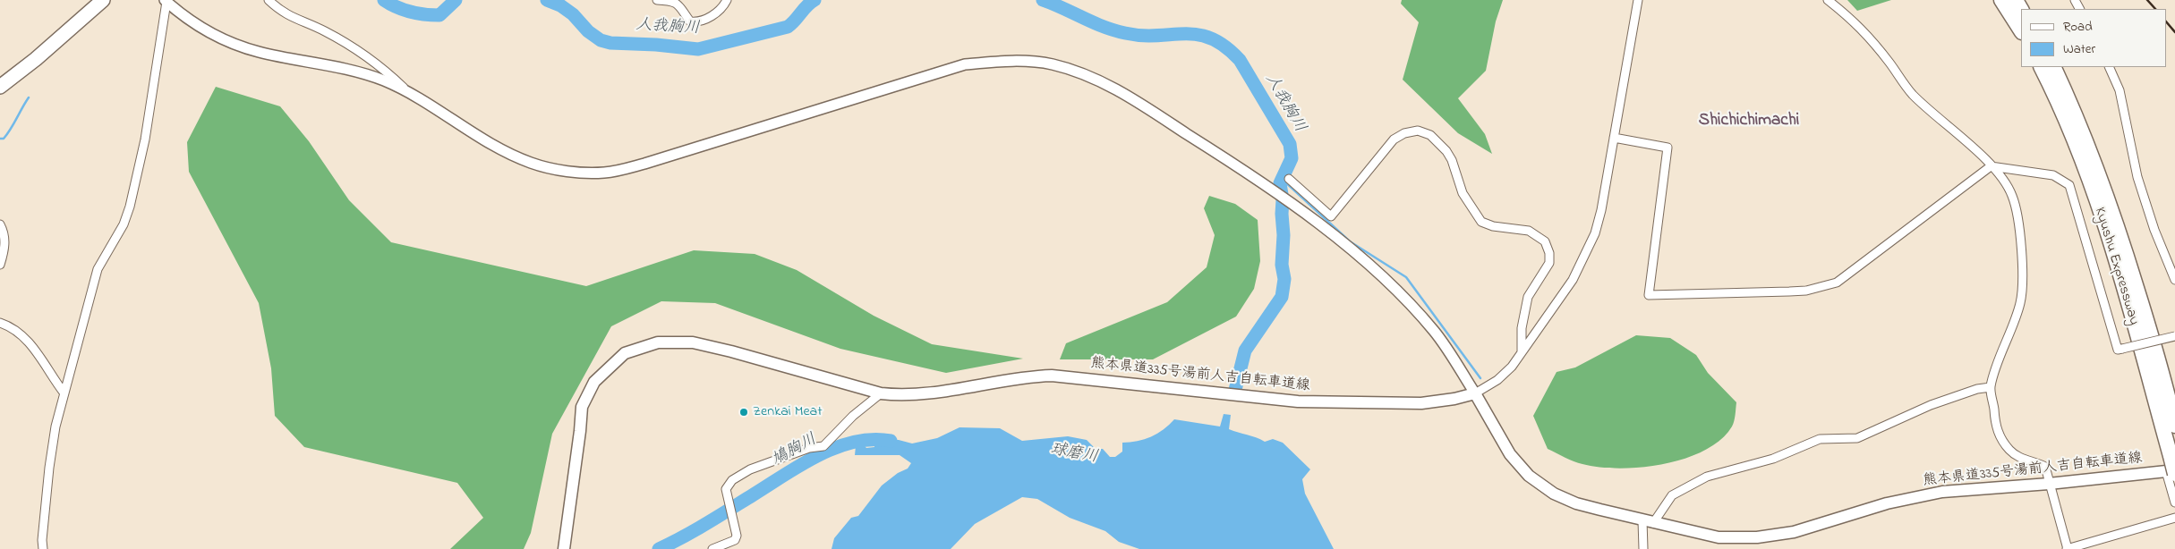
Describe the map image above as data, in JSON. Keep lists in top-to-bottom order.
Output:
{
  "streets": {
    "highway": ["Kyushu Expressway"],
    "main road": ["熊本県道335号湯前人吉自転車道線"]
  },
  "crossings": [
    ["Kyushu Expressway", "熊本県道335号湯前人吉自転車道線"]
  ],
  "districts": ["Shichichimachi"],
  "water": ["人我胸川", "鳩胸川", "球磨川"],
  "places": ["Zenkai Meat"],
  "legend": ["Road", "Water"]
}
